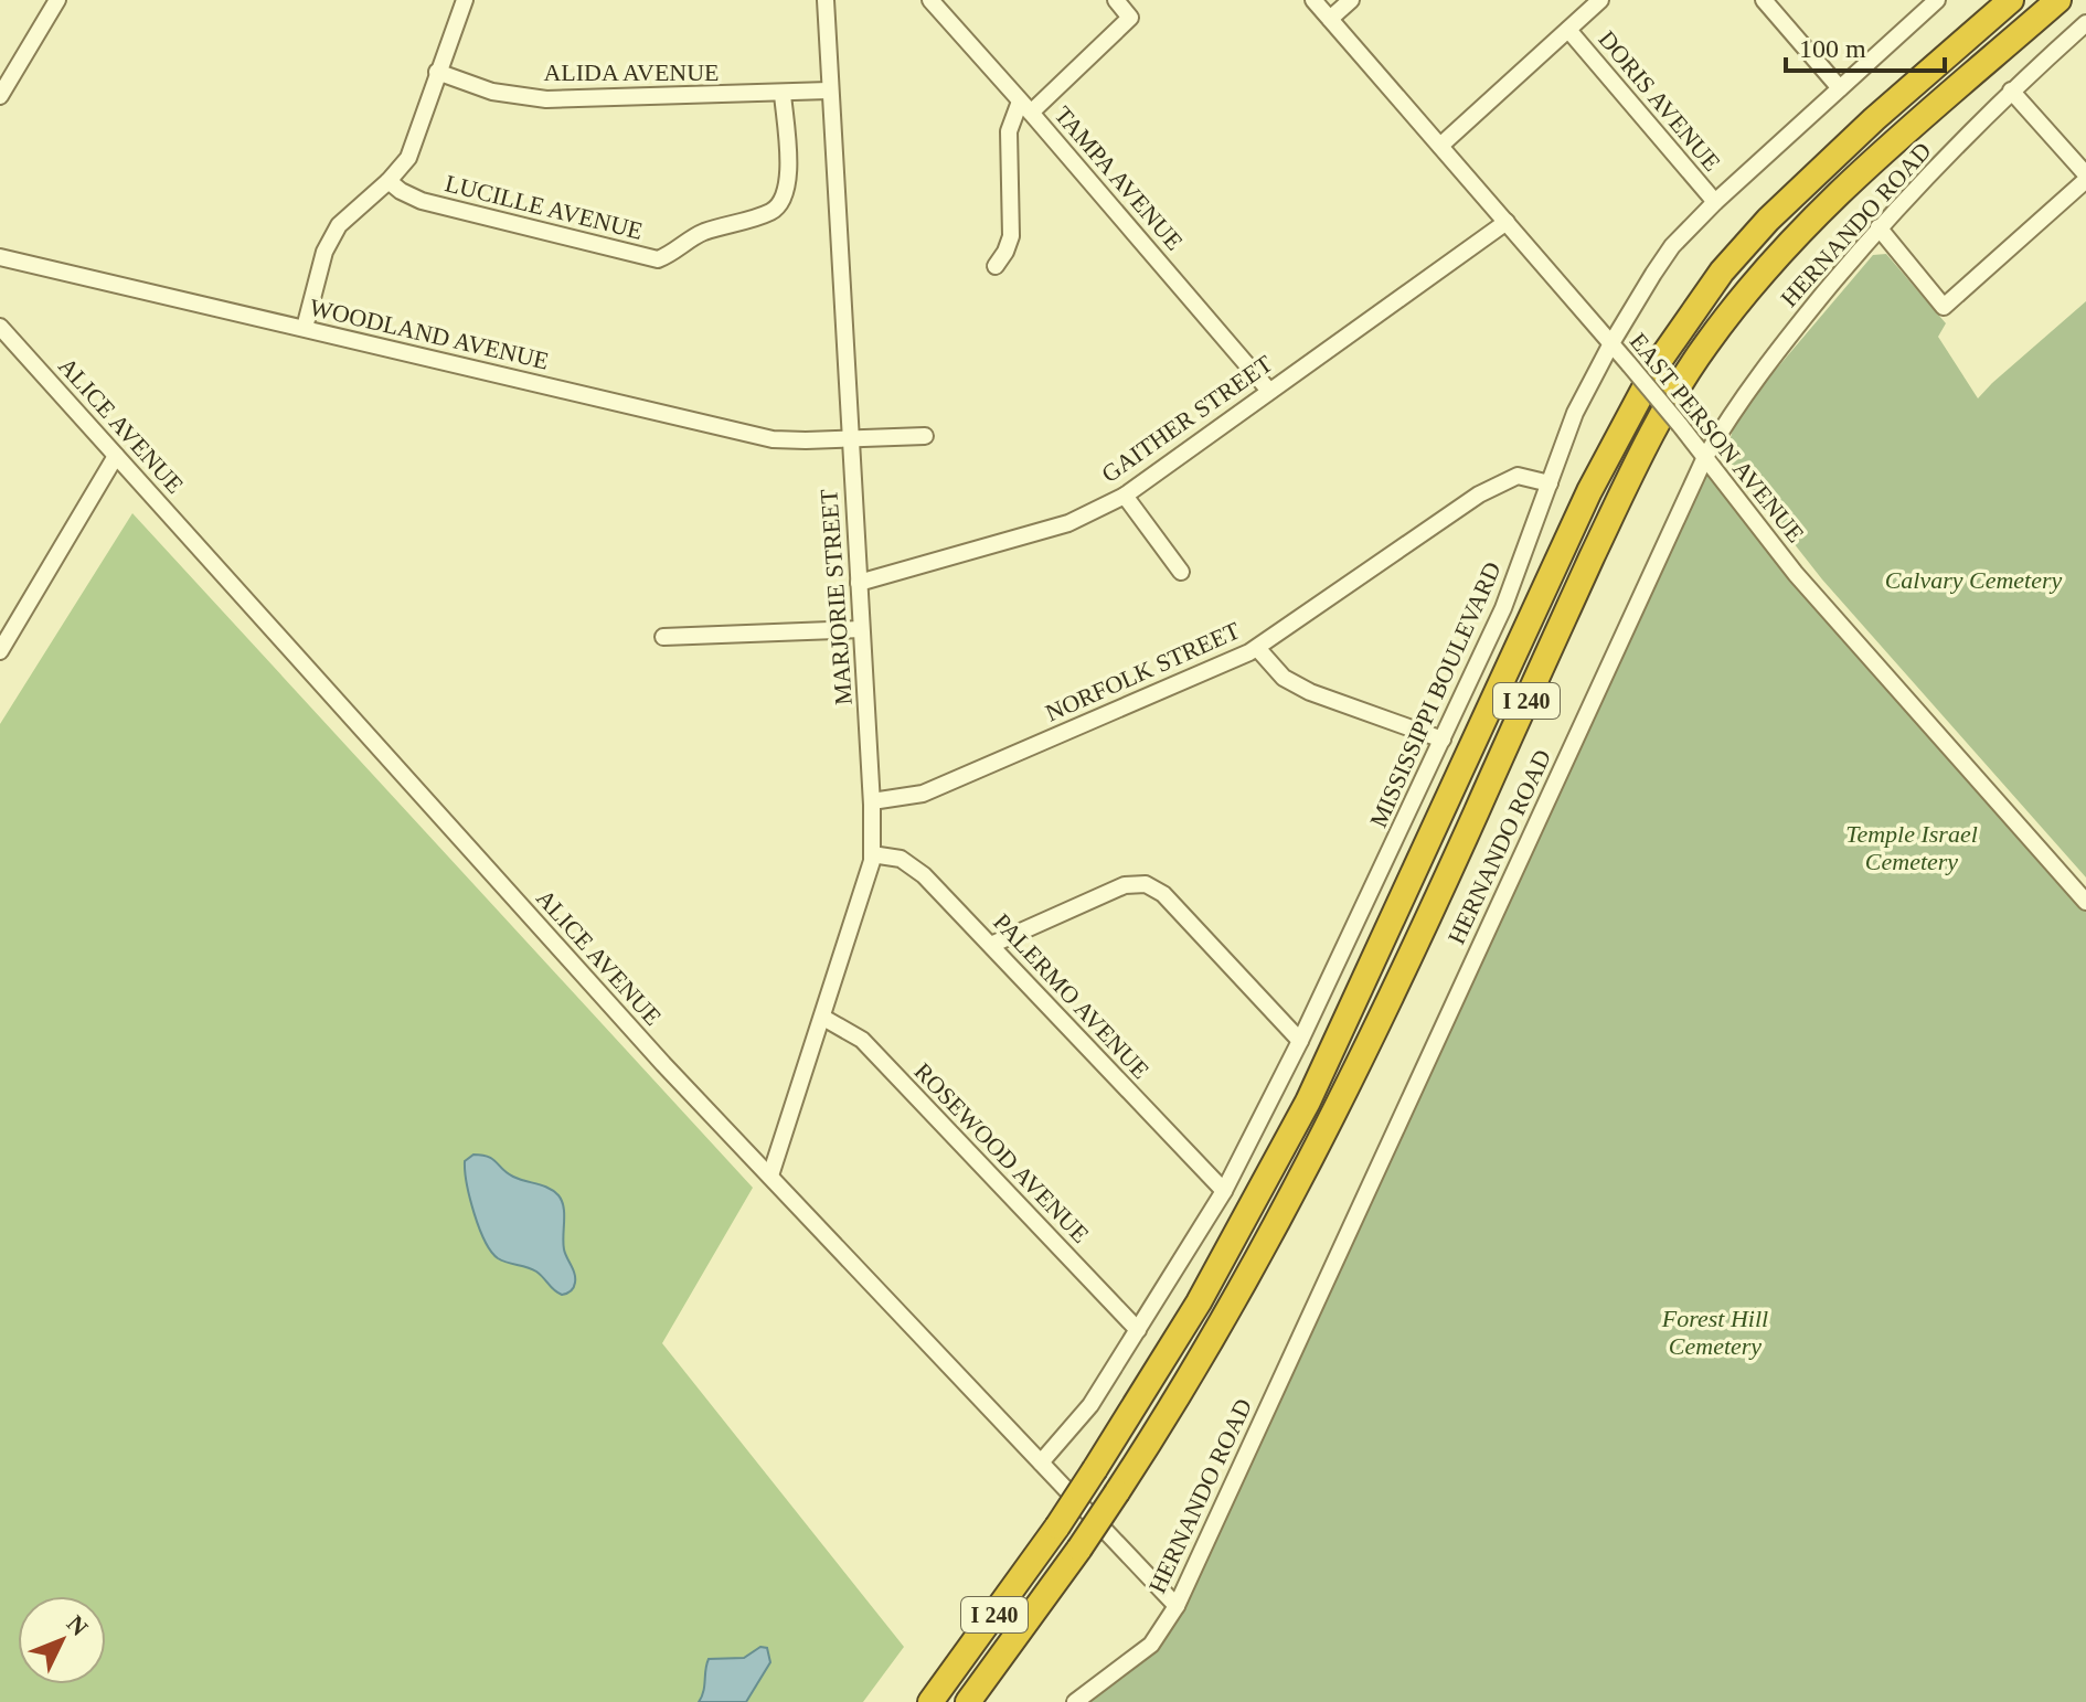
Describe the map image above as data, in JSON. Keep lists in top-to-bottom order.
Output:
{
  "streets": {
    "highway": ["I 240"],
    "street": [
      "ALIDA AVENUE",
      "DORIS AVENUE",
      "TAMPA AVENUE",
      "LUCILLE AVENUE",
      "HERNANDO ROAD",
      "WOODLAND AVENUE",
      "GAITHER STREET",
      "ALICE AVENUE",
      "EAST PERSON AVENUE",
      "MARJORIE STREET",
      "NORFOLK STREET",
      "MISSISSIPPI BOULEVARD",
      "PALERMO AVENUE",
      "ROSEWOOD AVENUE"
    ]
  },
  "crossings": [
    ["ALIDA AVENUE", "LUCILLE AVENUE"],
    ["ALIDA AVENUE", "MARJORIE STREET"],
    ["DORIS AVENUE", "MISSISSIPPI BOULEVARD"],
    ["TAMPA AVENUE", "GAITHER STREET"],
    ["HERNANDO ROAD", "ALICE AVENUE"],
    ["HERNANDO ROAD", "EAST PERSON AVENUE"],
    ["WOODLAND AVENUE", "MARJORIE STREET"],
    ["GAITHER STREET", "EAST PERSON AVENUE"],
    ["GAITHER STREET", "MARJORIE STREET"],
    ["ALICE AVENUE", "MARJORIE STREET"],
    ["ALICE AVENUE", "MISSISSIPPI BOULEVARD"],
    ["EAST PERSON AVENUE", "MISSISSIPPI BOULEVARD"],
    ["MARJORIE STREET", "NORFOLK STREET"],
    ["MARJORIE STREET", "PALERMO AVENUE"],
    ["MARJORIE STREET", "ROSEWOOD AVENUE"],
    ["NORFOLK STREET", "MISSISSIPPI BOULEVARD"],
    ["MISSISSIPPI BOULEVARD", "PALERMO AVENUE"],
    ["MISSISSIPPI BOULEVARD", "ROSEWOOD AVENUE"]
  ],
  "parks": ["Calvary Cemetery", "Temple Israel Cemetery", "Forest Hill Cemetery"],
  "scale_bar": "100 m",
  "north": "top right"
}
